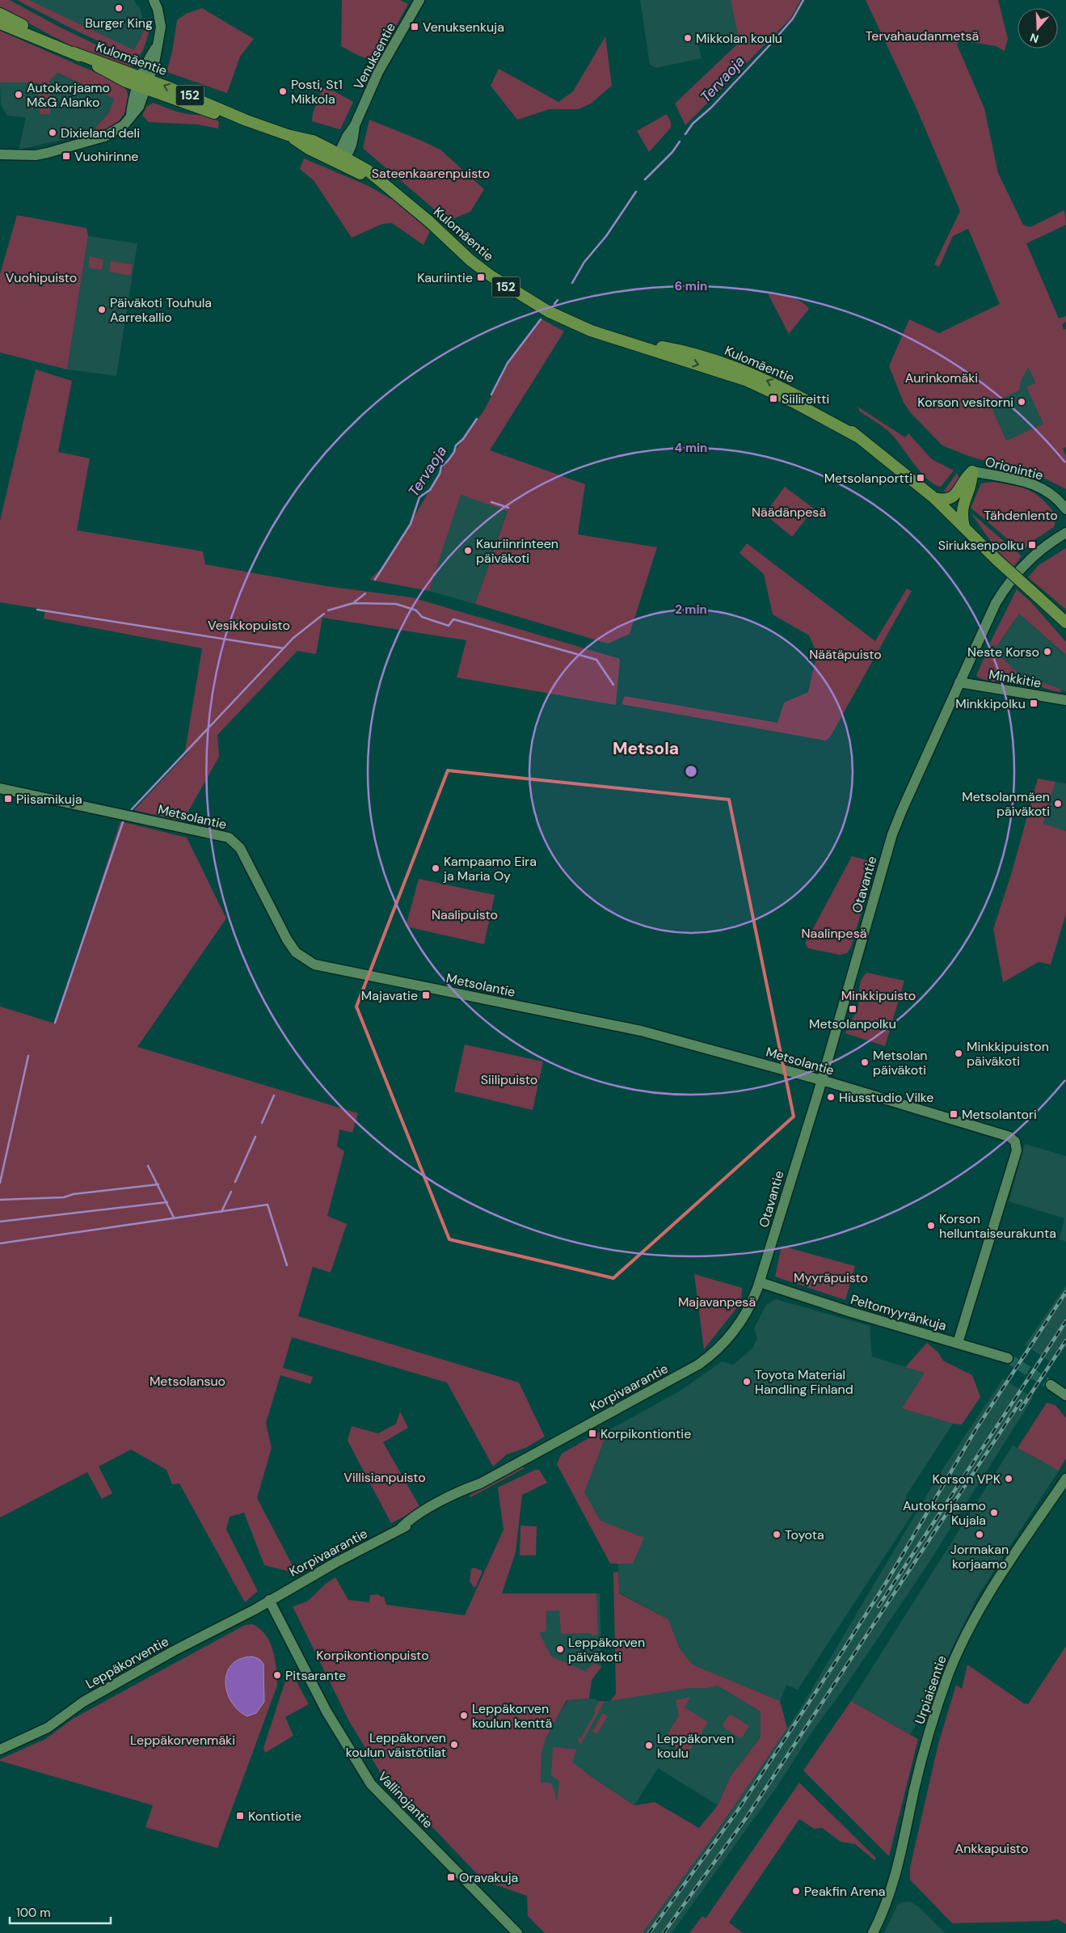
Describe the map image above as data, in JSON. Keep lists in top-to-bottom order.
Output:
{
  "streets": {
    "main road": ["Kulomäentie", "152"],
    "street": [
      "Venuksentie",
      "Orionintie",
      "Minkkitie",
      "Metsolantie",
      "Otavantie",
      "Peltomyyränkuja",
      "Korpivaarantie",
      "Leppäkorventie",
      "Urpiaisentie",
      "Vallinojantie"
    ]
  },
  "crossings": [
    ["Venuksentie", "Kulomäentie"],
    ["Minkkitie", "Otavantie"],
    ["Metsolantie", "Otavantie"],
    ["Metsolantie", "Peltomyyränkuja"],
    ["Otavantie", "Peltomyyränkuja"],
    ["Otavantie", "Korpivaarantie"],
    ["Peltomyyränkuja", "Korpivaarantie"],
    ["Korpivaarantie", "Leppäkorventie"],
    ["Korpivaarantie", "Vallinojantie"],
    ["Leppäkorventie", "Vallinojantie"]
  ],
  "districts": ["Metsola"],
  "water": ["Tervaoja"],
  "parks": [
    "Tervahaudanmetsä",
    "Sateenkaarenpuisto",
    "Vuohipuisto",
    "Aurinkomäki",
    "Näädänpesä",
    "Tähdenlento",
    "Vesikkopuisto",
    "Näätäpuisto",
    "Naalipuisto",
    "Naalinpesä",
    "Minkkipuisto",
    "Siilipuisto",
    "Myyräpuisto",
    "Majavanpesä",
    "Metsolansuo",
    "Villisianpuisto",
    "Korpikontionpuisto",
    "Leppäkorvenmäki",
    "Ankkapuisto"
  ],
  "places": {
    "other": [
      "Burger King",
      "Mikkolan koulu",
      "Posti, St1 Mikkola",
      "Autokorjaamo M&G Alanko",
      "Dixieland deli",
      "Päiväkoti Touhula Aarrekallio",
      "Korson vesitorni",
      "Kauriinrinteen päiväkoti",
      "Neste Korso",
      "Metsolanmäen päiväkoti",
      "Kampaamo Eira ja Maria Oy",
      "Minkkipuiston päiväkoti",
      "Metsolan päiväkoti",
      "Hiusstudio Vilke",
      "Korson helluntaiseurakunta",
      "Toyota Material Handling Finland",
      "Korson VPK",
      "Autokorjaamo Kujala",
      "Toyota",
      "Jormakan korjaamo",
      "Leppäkorven päiväkoti",
      "Pitsarante",
      "Leppäkorven koulun kenttä",
      "Leppäkorven koulun väistötilat",
      "Leppäkorven koulu",
      "Peakfin Arena"
    ],
    "transit": [
      "Venuksenkuja",
      "Vuohirinne",
      "Kauriintie",
      "Siilireitti",
      "Metsolanportti",
      "Siriuksenpolku",
      "Minkkipolku",
      "Piisamikuja",
      "Majavatie",
      "Metsolanpolku",
      "Metsolantori",
      "Korpikontiontie",
      "Kontiotie",
      "Oravakuja"
    ]
  },
  "scale_bar": "100 m",
  "north": "bottom",
  "rings": ["6 min", "4 min", "2 min"]
}
